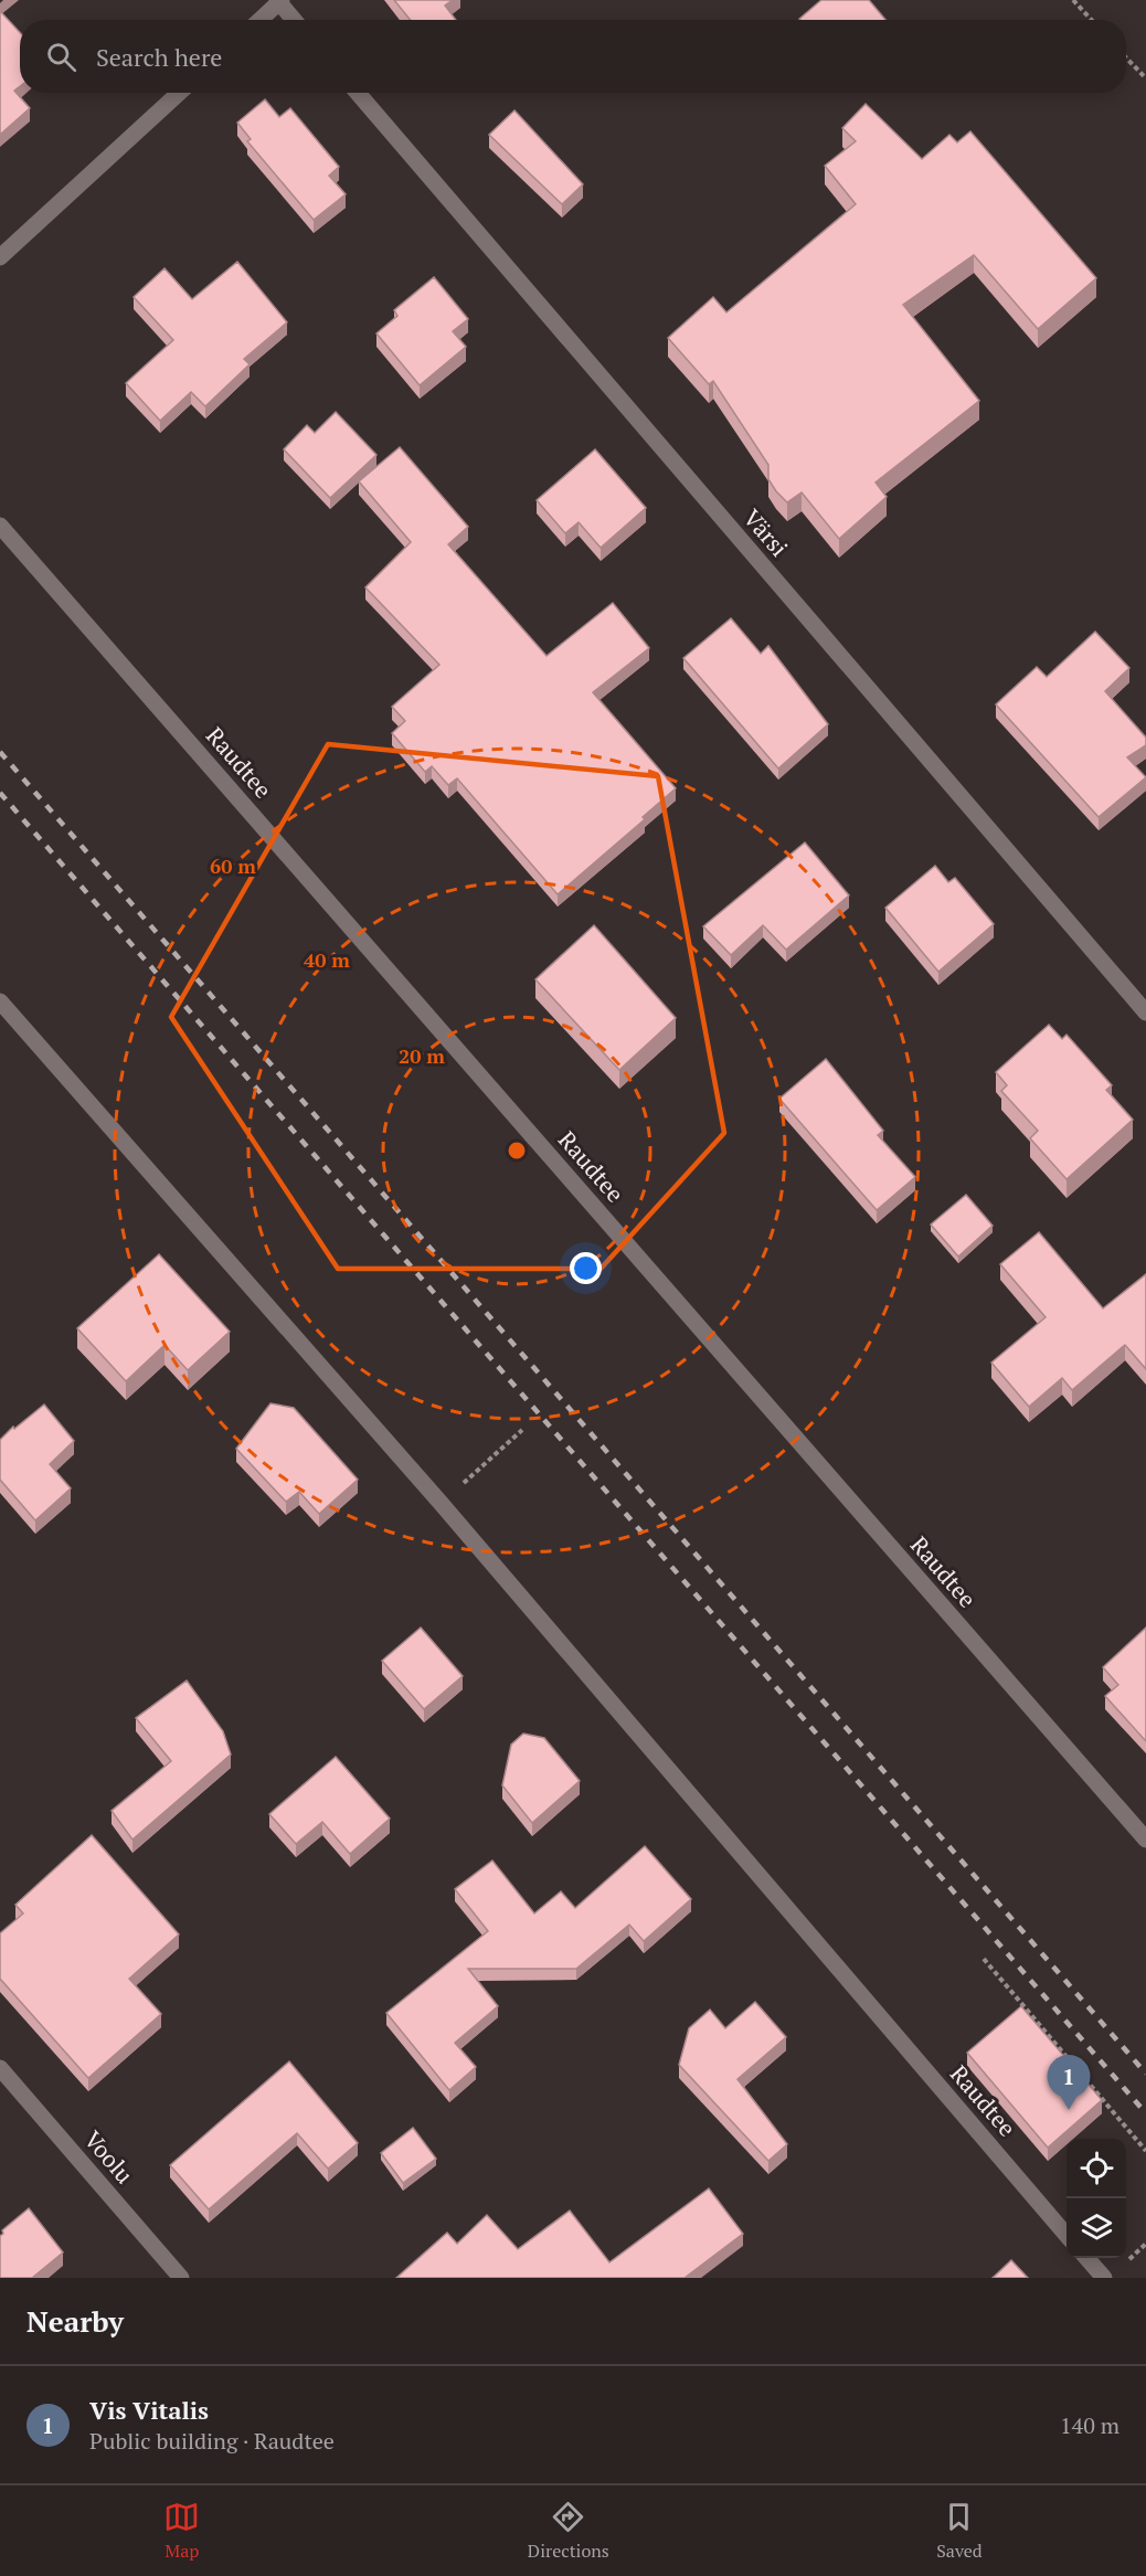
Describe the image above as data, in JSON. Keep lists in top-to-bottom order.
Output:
{
  "streets": {
    "street": ["Värsi", "Raudtee", "Voolu"]
  },
  "page": {
    "search": "Search here",
    "pins": "1",
    "heading": "Nearby",
    "list": [
      {
        "mark": "1",
        "name": "Vis Vitalis",
        "note": "Public building · Raudtee",
        "value": "140 m"
      }
    ],
    "nav": ["Map", "Directions", "Saved"]
  },
  "rings": ["60 m", "40 m", "20 m"]
}
